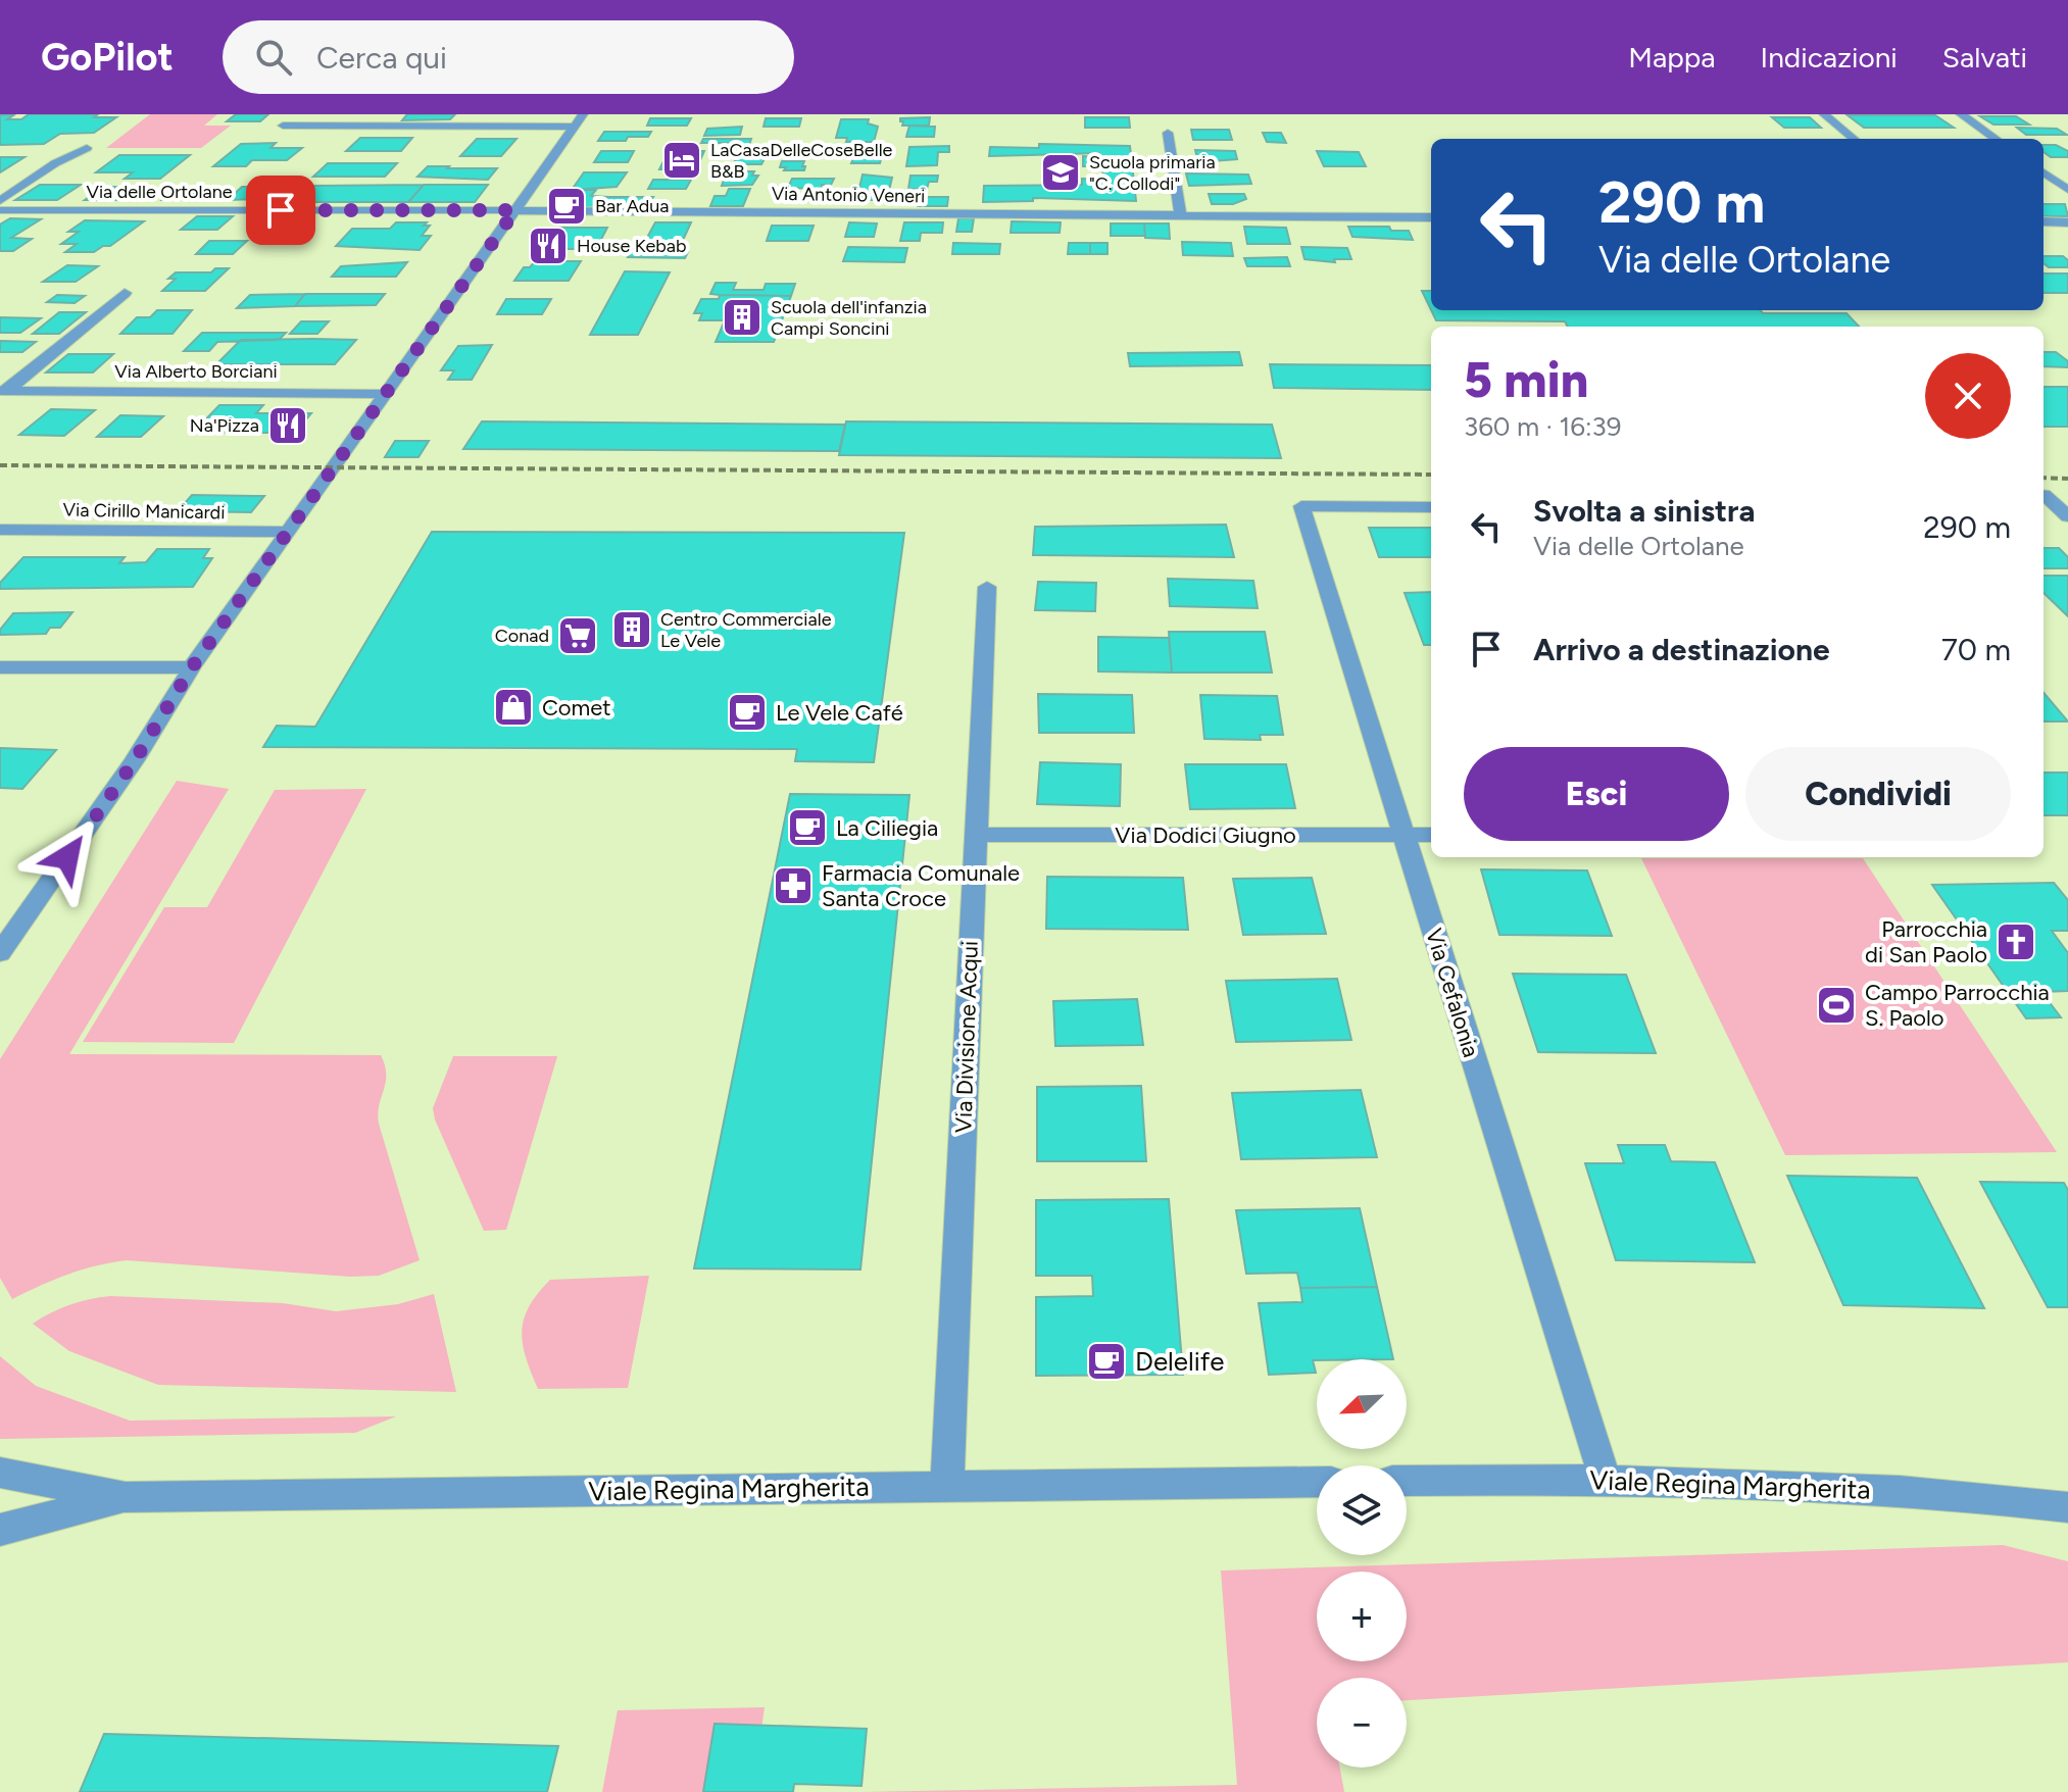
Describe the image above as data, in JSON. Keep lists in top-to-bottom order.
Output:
{
  "streets": {
    "street": [
      "Via delle Ortolane",
      "Via Antonio Veneri",
      "Via Alberto Borciani",
      "Via Cirillo Manicardi",
      "Via Dodici Giugno",
      "Via Cefalonia",
      "Via Divisione Acqui",
      "Viale Regina Margherita"
    ]
  },
  "crossings": [
    ["Via delle Ortolane", "Via Antonio Veneri"],
    ["Via Dodici Giugno", "Via Cefalonia"],
    ["Via Dodici Giugno", "Via Divisione Acqui"],
    ["Via Cefalonia", "Viale Regina Margherita"],
    ["Via Divisione Acqui", "Viale Regina Margherita"]
  ],
  "places": {
    "hotel": ["LaCasaDelleCoseBelle B&B"],
    "school or university": ["Scuola primaria \"C. Collodi\""],
    "cafe": [
      "Bar Adua",
      "Le Vele Café",
      "La Ciliegia",
      "Delelife"
    ],
    "restaurant": ["House Kebab", "Na'Pizza"],
    "building": ["Scuola dell'infanzia Campi Soncini", "Centro Commerciale Le Vele"],
    "supermarket": ["Conad"],
    "shop": ["Comet"],
    "pharmacy": ["Farmacia Comunale Santa Croce"],
    "church": ["Parrocchia di San Paolo"],
    "sports": ["Campo Parrocchia S. Paolo"]
  },
  "north": "bottom left",
  "page": {
    "header": "GoPilot",
    "search": "Cerca qui",
    "nav": ["Mappa", "Indicazioni", "Salvati"],
    "turn": ["290 m", "Via delle Ortolane"],
    "heading": ["5 min", "360 m · 16:39"],
    "list": [
      {
        "name": "Svolta a sinistra",
        "note": "Via delle Ortolane",
        "value": "290 m"
      },
      {
        "name": "Arrivo a destinazione",
        "value": "70 m"
      }
    ],
    "buttons": ["Esci", "Condividi"],
    "map_buttons": ["+", "−"]
  }
}
